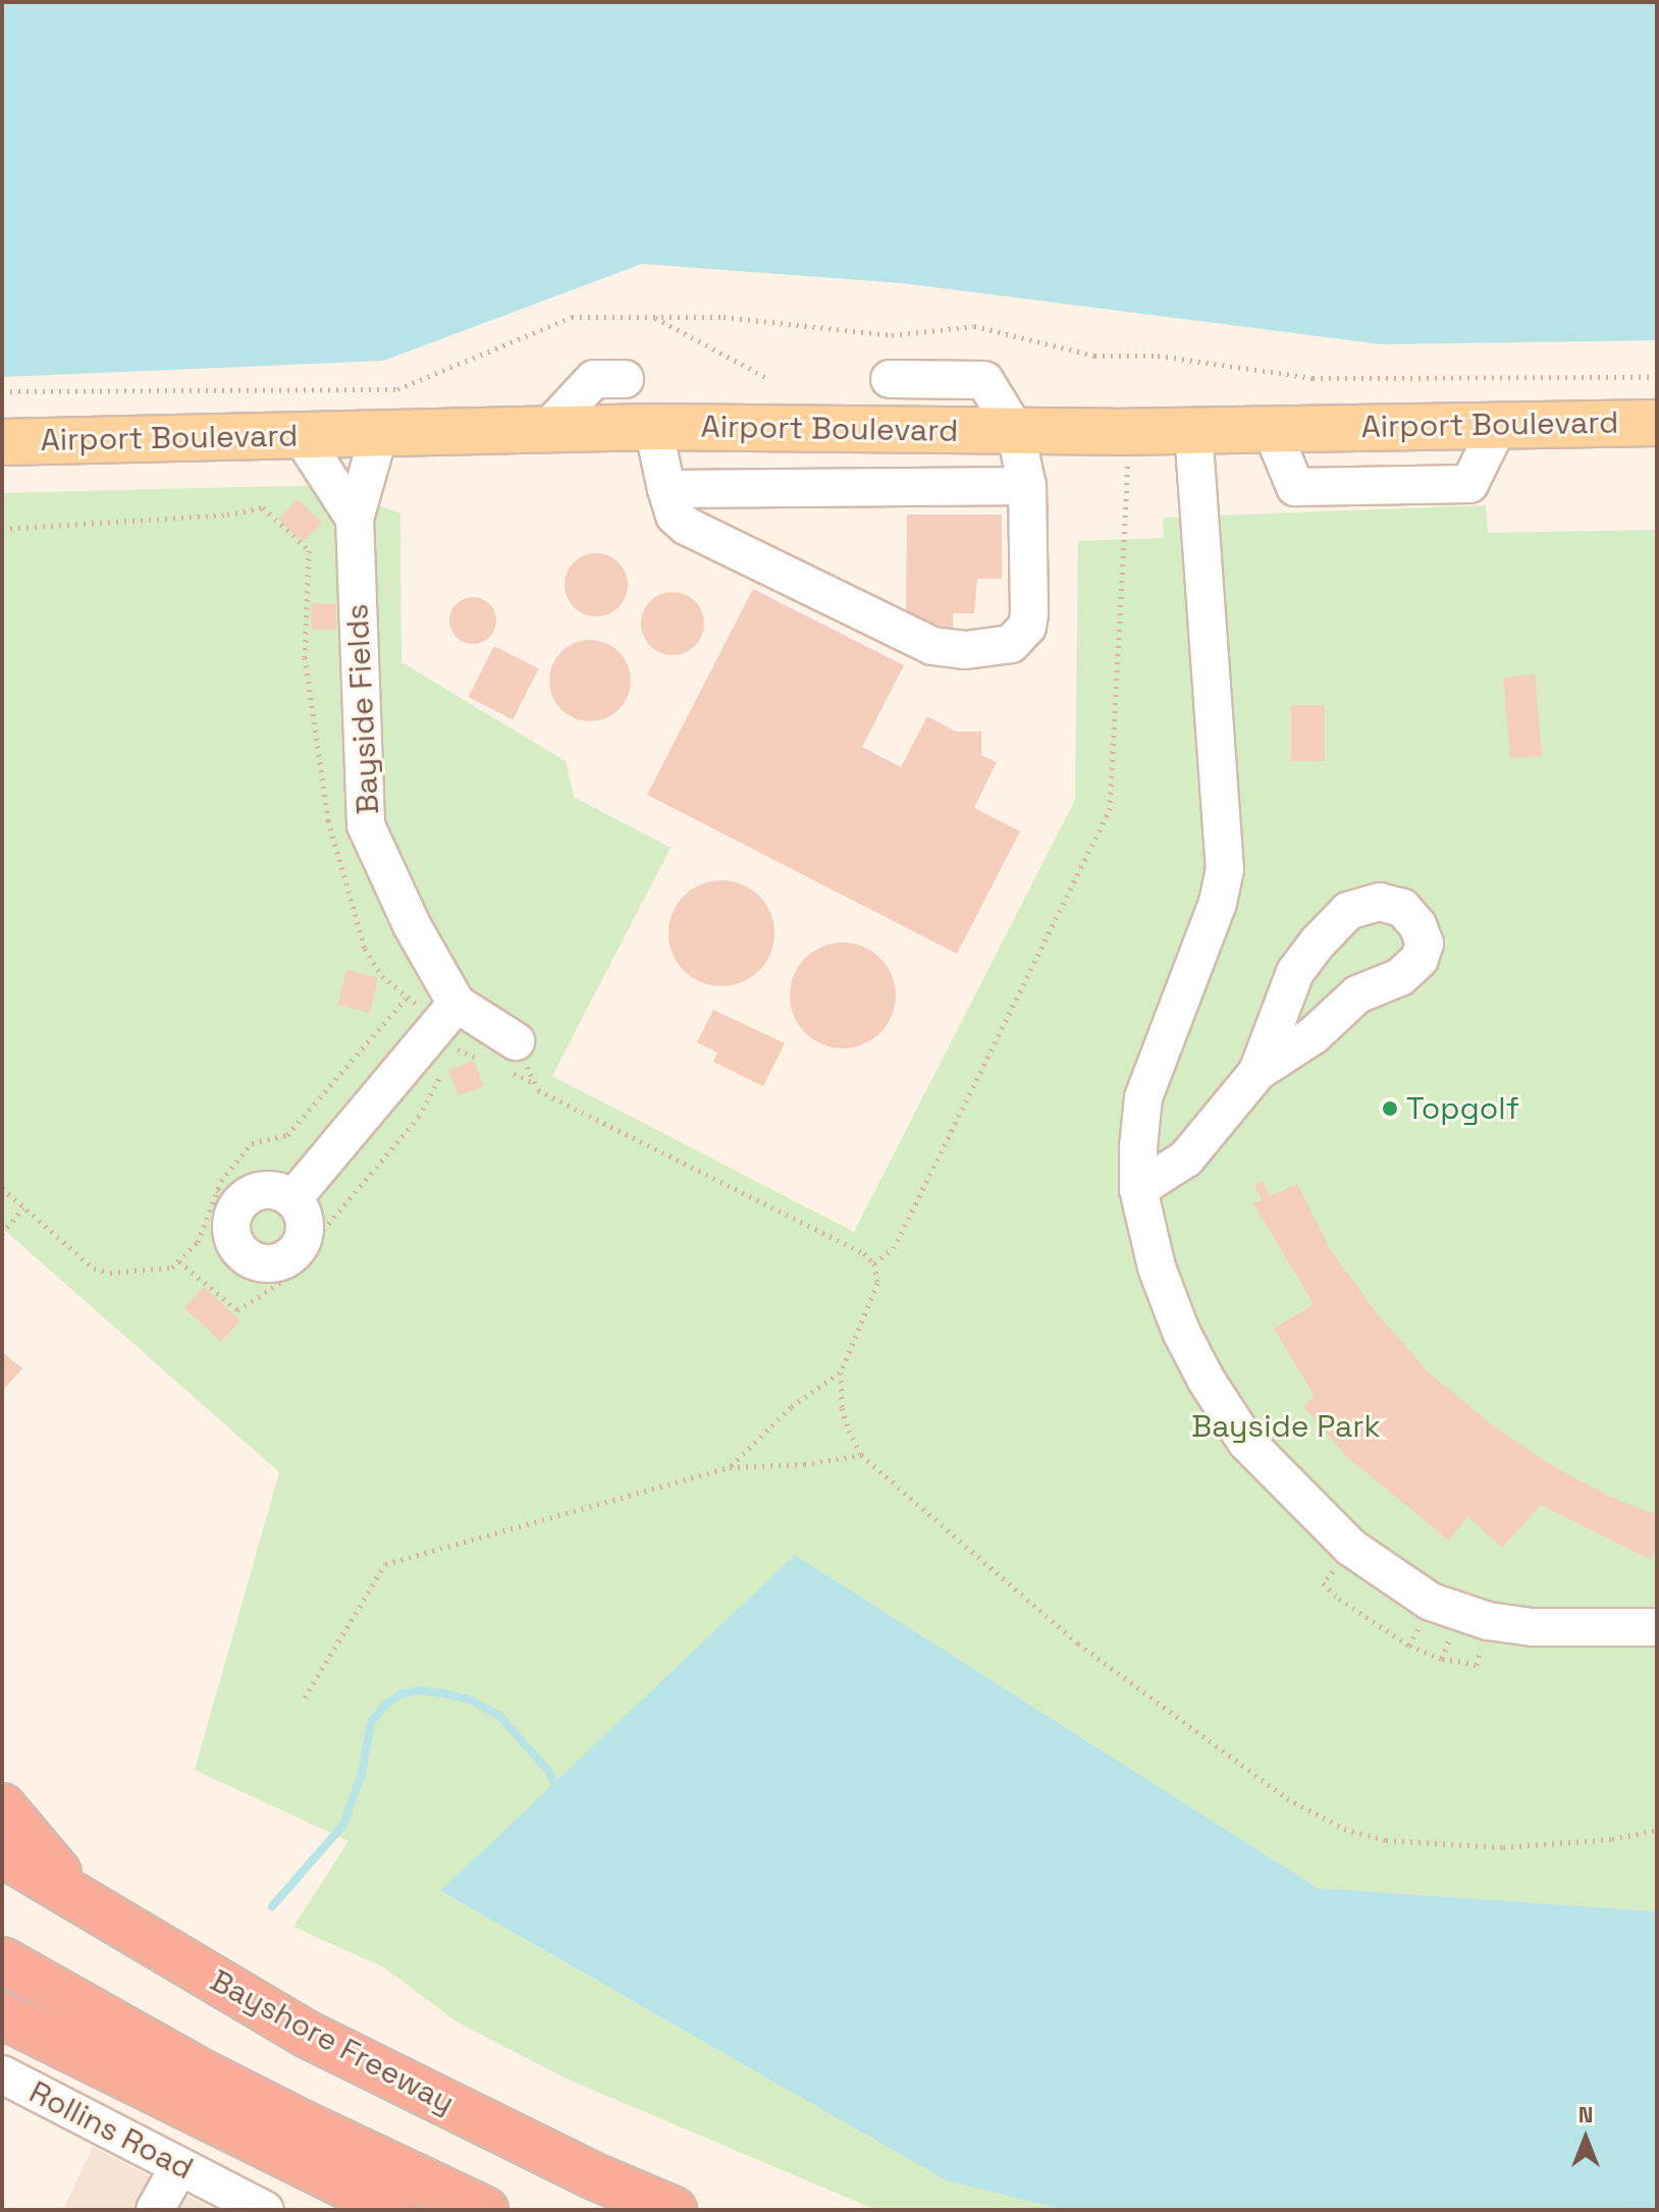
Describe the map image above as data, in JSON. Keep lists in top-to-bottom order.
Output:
{
  "streets": {
    "highway": ["Bayshore Freeway"],
    "main road": ["Airport Boulevard"],
    "street": ["Bayside Fields", "Rollins Road"]
  },
  "crossings": [
    ["Airport Boulevard", "Bayside Fields"]
  ],
  "parks": ["Bayside Park"],
  "places": ["Topgolf"],
  "north": "top"
}
